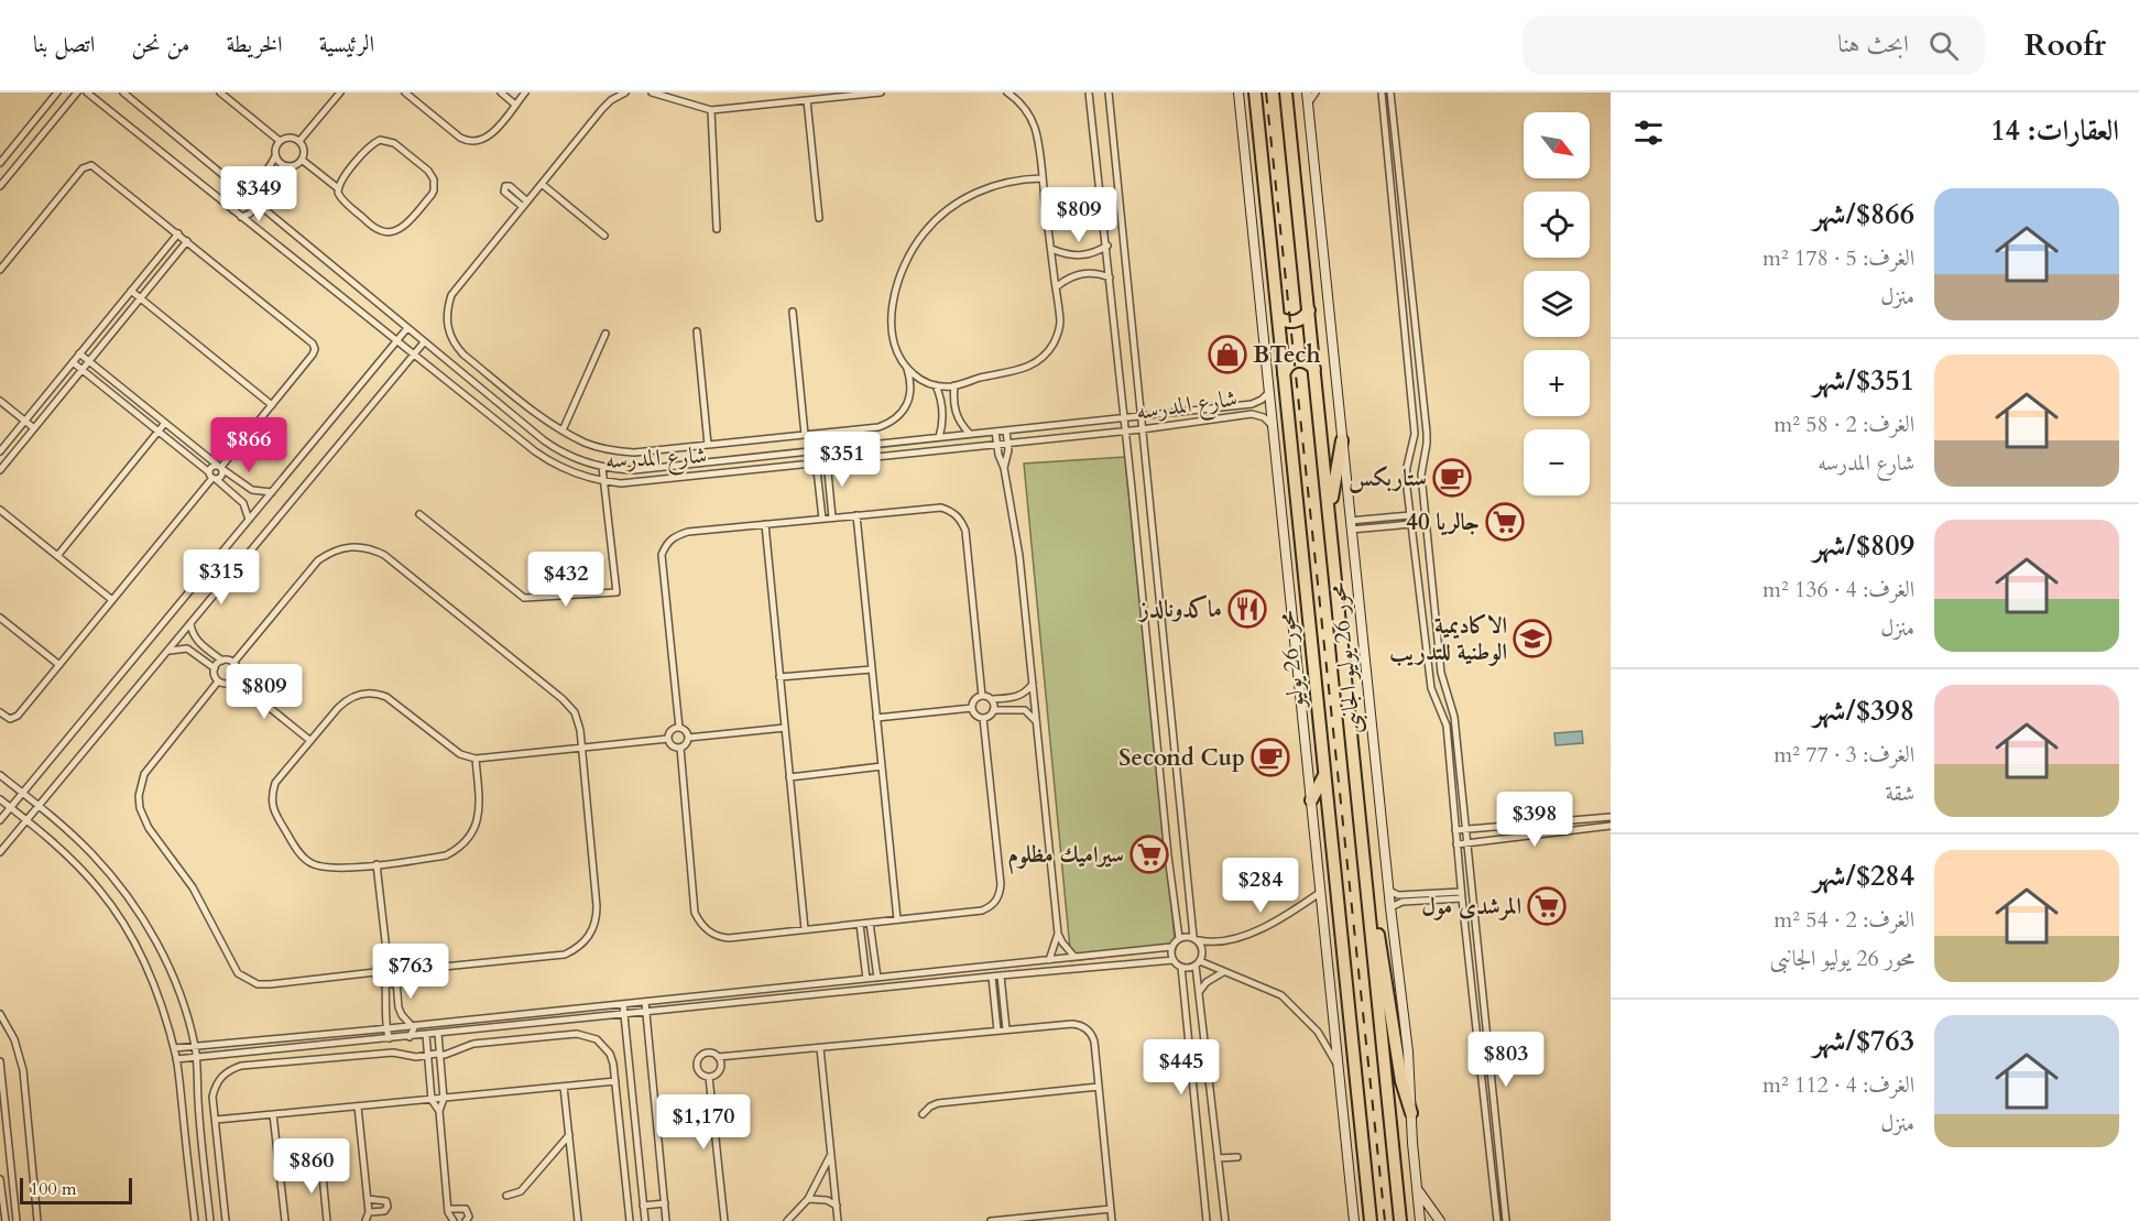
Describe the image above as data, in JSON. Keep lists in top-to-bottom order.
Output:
{
  "streets": {
    "highway": ["محور 26 يوليو"],
    "main road": ["محور 26 يوليو الجانبى"],
    "street": ["شارع المدرسه"]
  },
  "crossings": [
    ["شارع المدرسه", "محور 26 يوليو الجانبى"]
  ],
  "places": {
    "shop": ["BTech"],
    "cafe": ["ستاربكس", "Second Cup"],
    "supermarket": ["جالريا 40", "سيراميك مظلوم", "المرشدى مول"],
    "restaurant": ["ماكدونالدز"],
    "school or university": ["الاكاديمية الوطنية للتدريب"]
  },
  "scale_bar": "100 m",
  "north": "bottom right",
  "page": {
    "header": "Roofr",
    "search": "ابحث هنا",
    "nav": [
      "الرئيسية",
      "الخريطة",
      "من نحن",
      "اتصل بنا"
    ],
    "heading": "العقارات: 14",
    "map_buttons": ["+", "−"],
    "price": [
      "$349",
      "$809",
      "$866",
      "$351",
      "$315",
      "$432",
      "$809",
      "$398",
      "$284",
      "$763",
      "$803",
      "$445",
      "$1,170",
      "$860"
    ],
    "list": [
      {
        "name": "$866/شهر",
        "note": "الغرف: 5 · 178 m² · منزل"
      },
      {
        "name": "$351/شهر",
        "note": "الغرف: 2 · 58 m² · شارع المدرسه"
      },
      {
        "name": "$809/شهر",
        "note": "الغرف: 4 · 136 m² · منزل"
      },
      {
        "name": "$398/شهر",
        "note": "الغرف: 3 · 77 m² · شقة"
      },
      {
        "name": "$284/شهر",
        "note": "الغرف: 2 · 54 m² · محور 26 يوليو الجانبى"
      },
      {
        "name": "$763/شهر",
        "note": "الغرف: 4 · 112 m² · منزل"
      }
    ],
    "scale": "100 m"
  }
}
